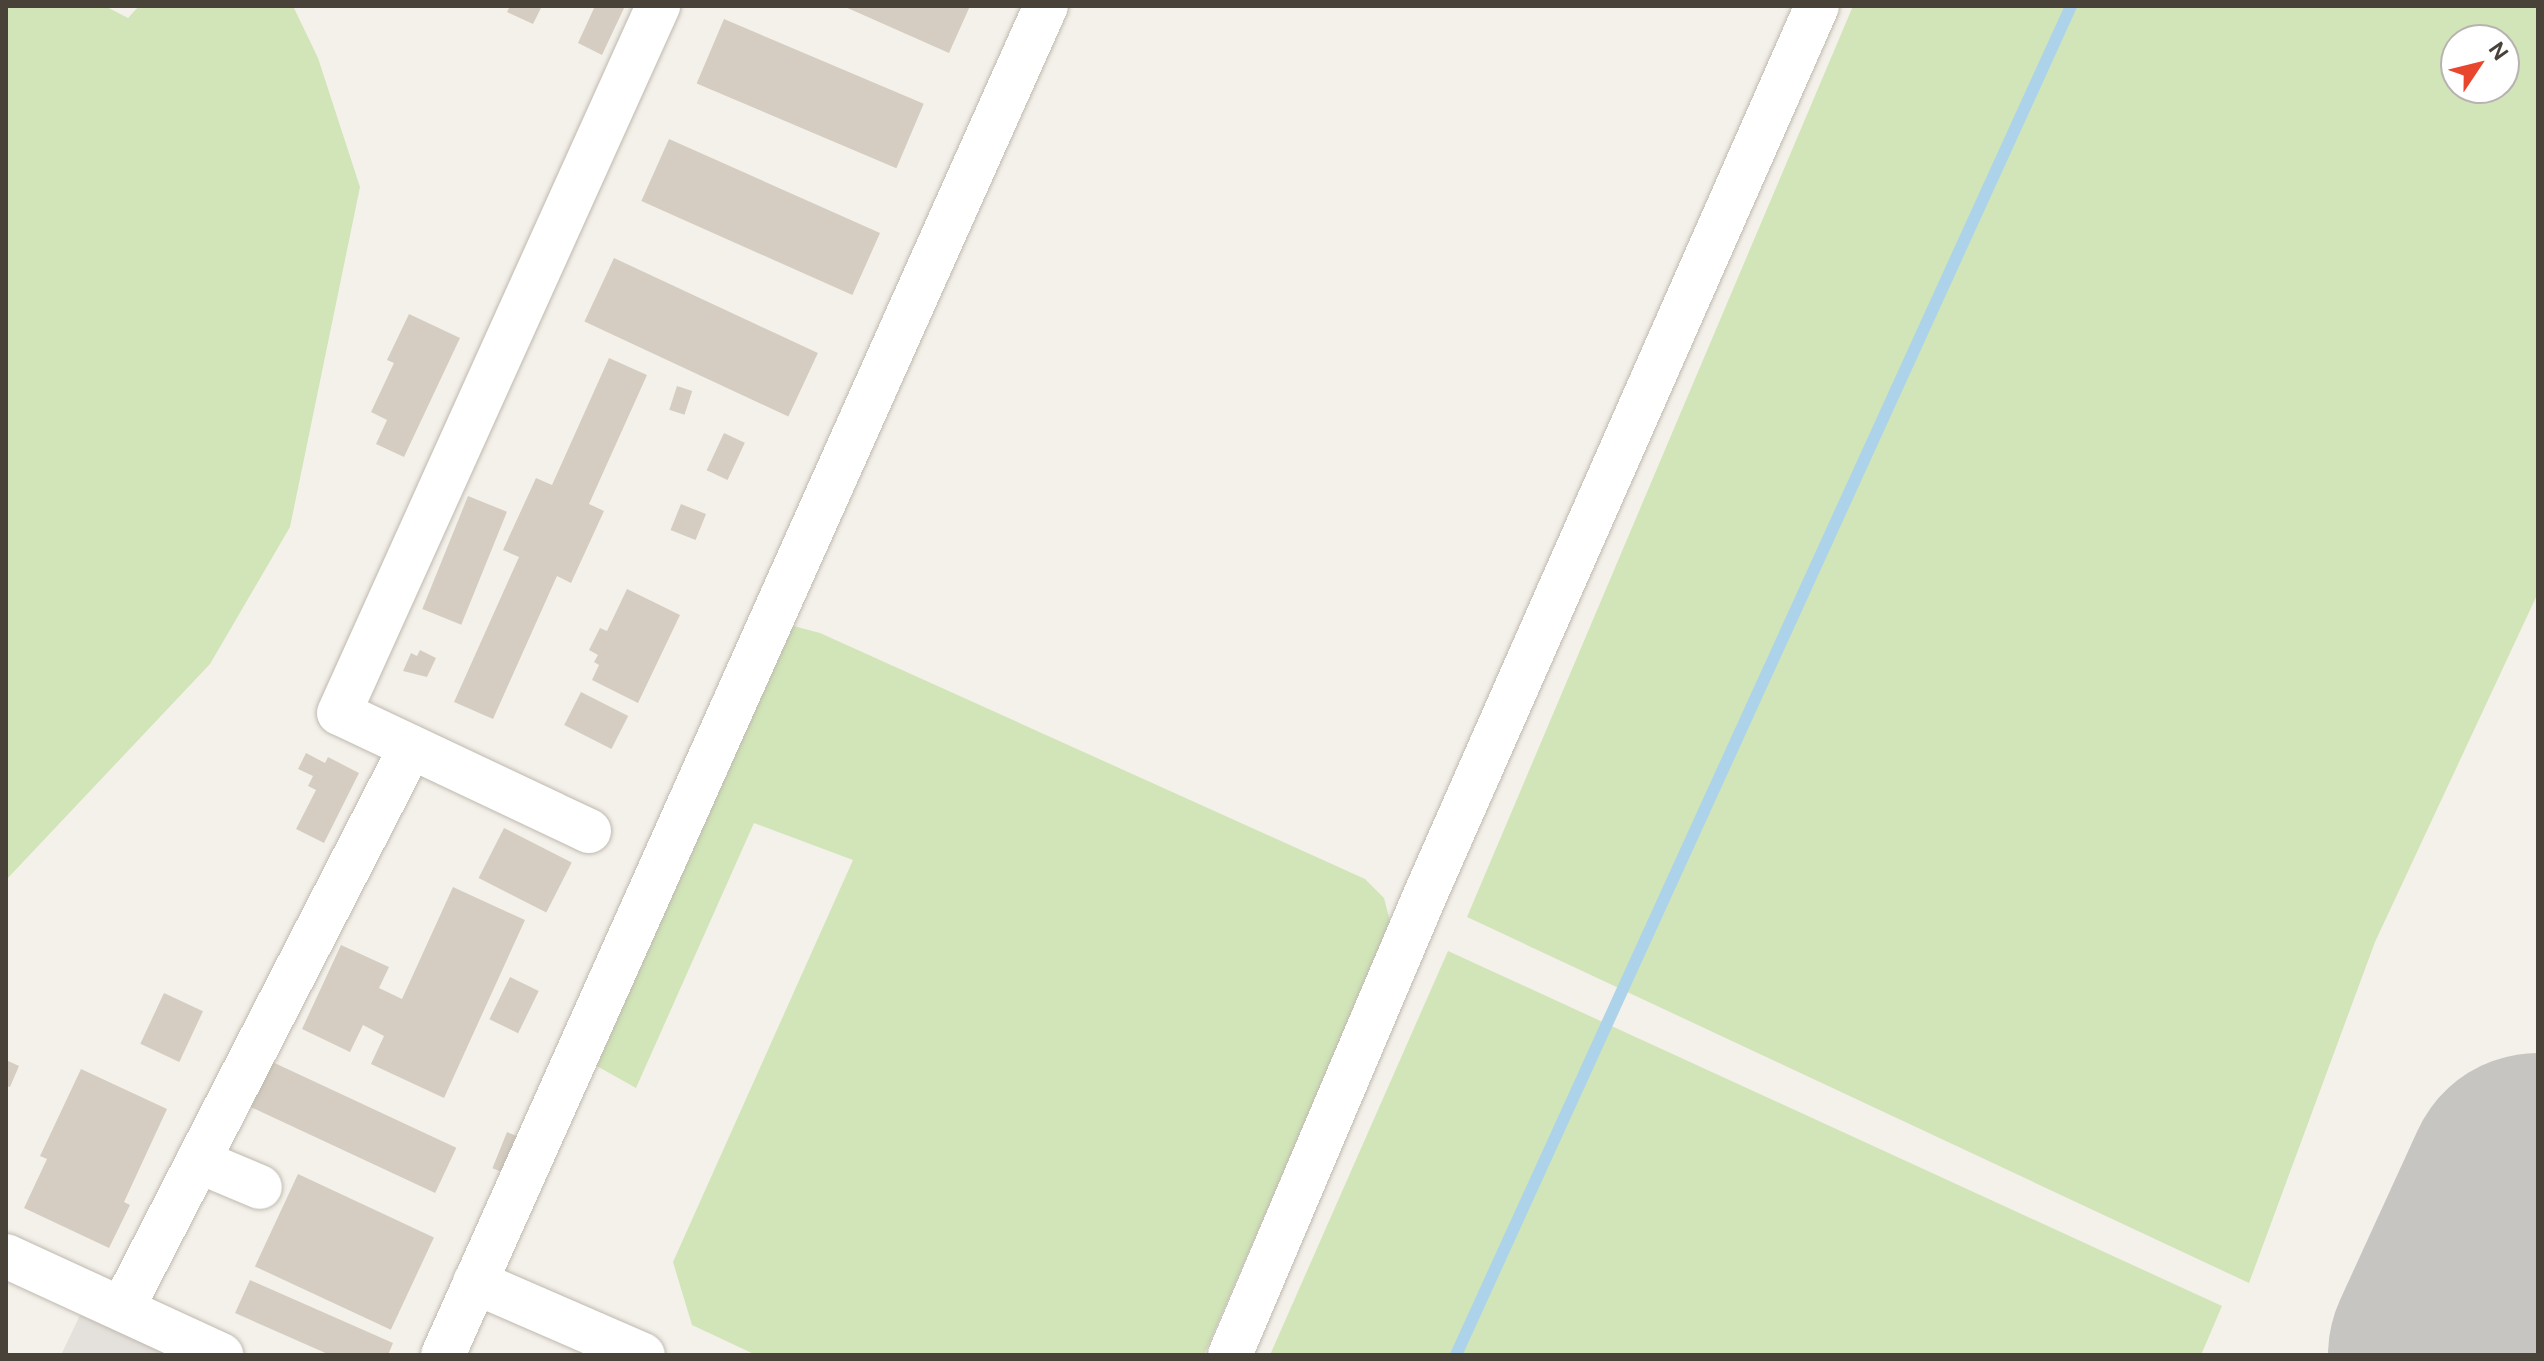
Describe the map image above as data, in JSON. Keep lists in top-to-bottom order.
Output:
{
  "north": "top right"
}
